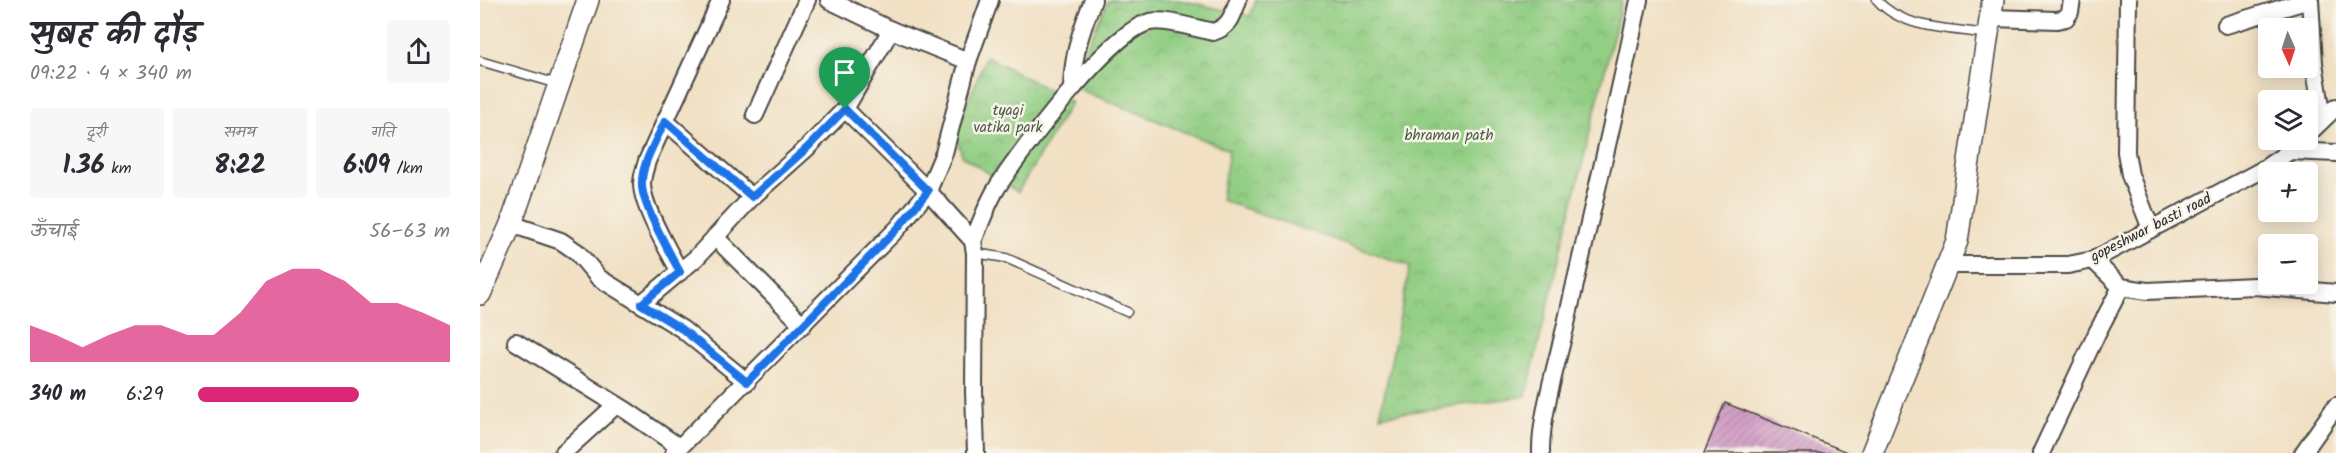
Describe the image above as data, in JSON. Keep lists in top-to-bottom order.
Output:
{
  "streets": {
    "street": ["gopeshwar basti road"]
  },
  "parks": ["tyagi vatika park", "bhraman path"],
  "north": "bottom",
  "page": {
    "heading": ["सुबह की दौड़", "09:22 · 4 × 340 m"],
    "map_buttons": ["+", "−"],
    "stats": [
      ["दूरी", "1.36 km"],
      ["समय", "8:22"],
      ["गति", "6:09 /km"]
    ],
    "chart": ["ऊँचाई", "56–63 m"],
    "list": [
      {
        "name": "340 m",
        "note": "6:29"
      }
    ]
  }
}
